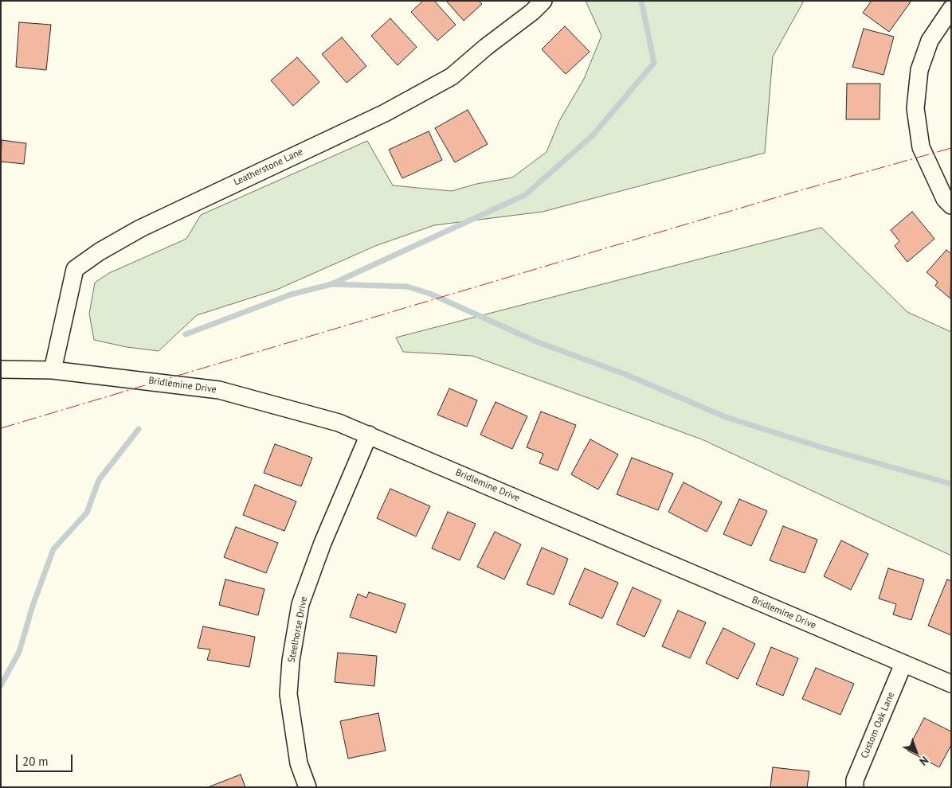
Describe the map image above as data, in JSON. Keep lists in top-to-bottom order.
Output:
{
  "streets": {
    "street": [
      "Leatherstone Lane",
      "Bridlemine Drive",
      "Steelhorse Drive",
      "Custom Oak Lane"
    ]
  },
  "crossings": [
    ["Leatherstone Lane", "Bridlemine Drive"],
    ["Bridlemine Drive", "Steelhorse Drive"],
    ["Bridlemine Drive", "Custom Oak Lane"]
  ],
  "scale_bar": "20 m",
  "north": "bottom right"
}
